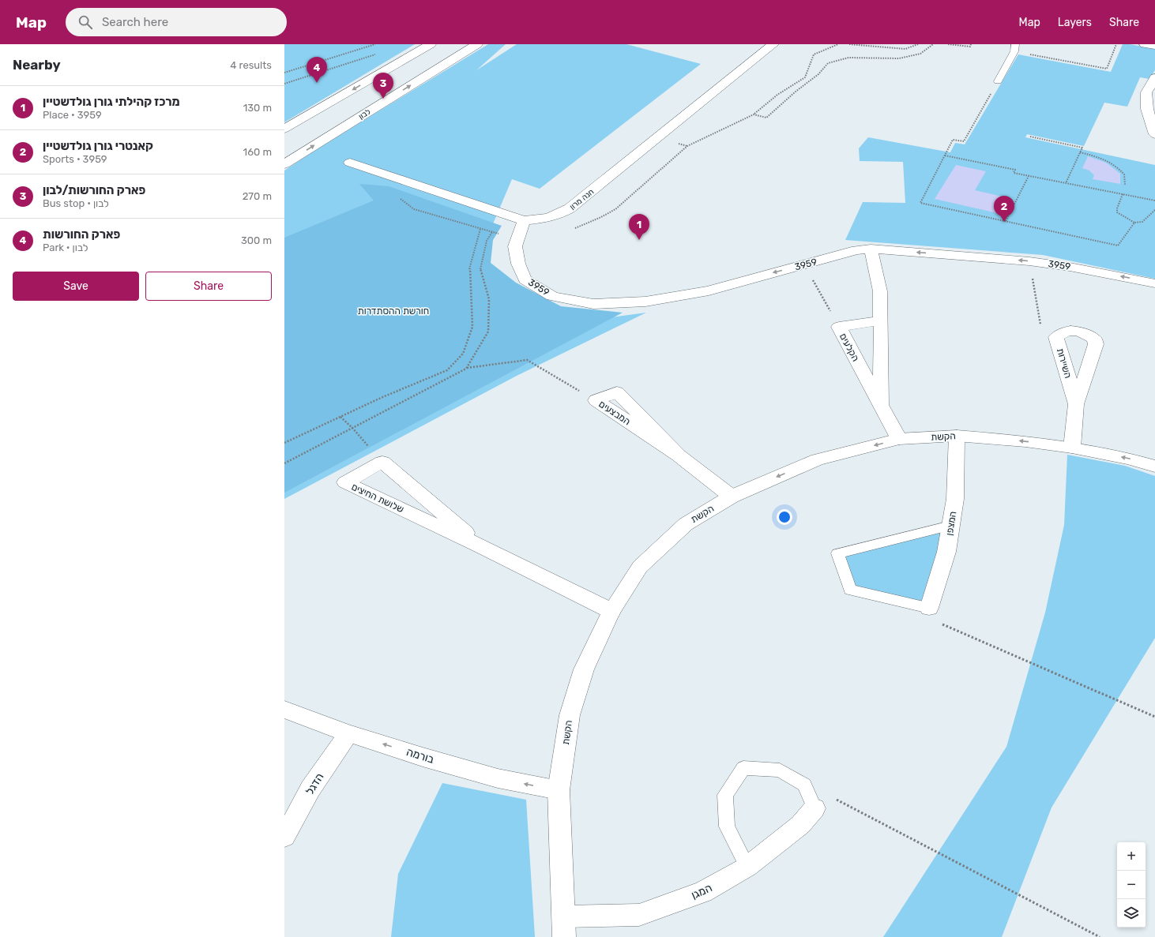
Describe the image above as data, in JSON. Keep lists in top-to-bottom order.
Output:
{
  "streets": {
    "street": [
      "לבון",
      "חנה מרון",
      "3959",
      "הקלעים",
      "השיירות",
      "המבצעים",
      "הקשת",
      "שלושת החיצים",
      "המצפן",
      "בורמה",
      "הדגל",
      "המגן"
    ]
  },
  "crossings": [
    ["חנה מרון", "3959"],
    ["3959", "הקלעים"],
    ["הקלעים", "הקשת"],
    ["השיירות", "הקשת"],
    ["המבצעים", "הקשת"],
    ["הקשת", "שלושת החיצים"],
    ["הקשת", "המצפן"],
    ["הקשת", "בורמה"],
    ["הקשת", "המגן"],
    ["בורמה", "הדגל"]
  ],
  "one_way": ["3959", "הקשת", "בורמה"],
  "parks": ["חורשת ההסתדרות"],
  "page": {
    "header": "Map",
    "search": "Search here",
    "nav": ["Map", "Layers", "Share"],
    "heading": ["Nearby", "4 results"],
    "pins": [
      "4",
      "3",
      "2",
      "1"
    ],
    "list": [
      {
        "mark": "1",
        "name": "מרכז קהילתי גורן גולדשטיין",
        "note": "Place · 3959",
        "value": "130 m"
      },
      {
        "mark": "2",
        "name": "קאנטרי גורן גולדשטיין",
        "note": "Sports · 3959",
        "value": "160 m"
      },
      {
        "mark": "3",
        "name": "פארק החורשות/לבון",
        "note": "Bus stop · לבון",
        "value": "270 m"
      },
      {
        "mark": "4",
        "name": "פארק החורשות",
        "note": "Park · לבון",
        "value": "300 m"
      }
    ],
    "buttons": ["Save", "Share"],
    "map_buttons": ["+", "−"]
  }
}
